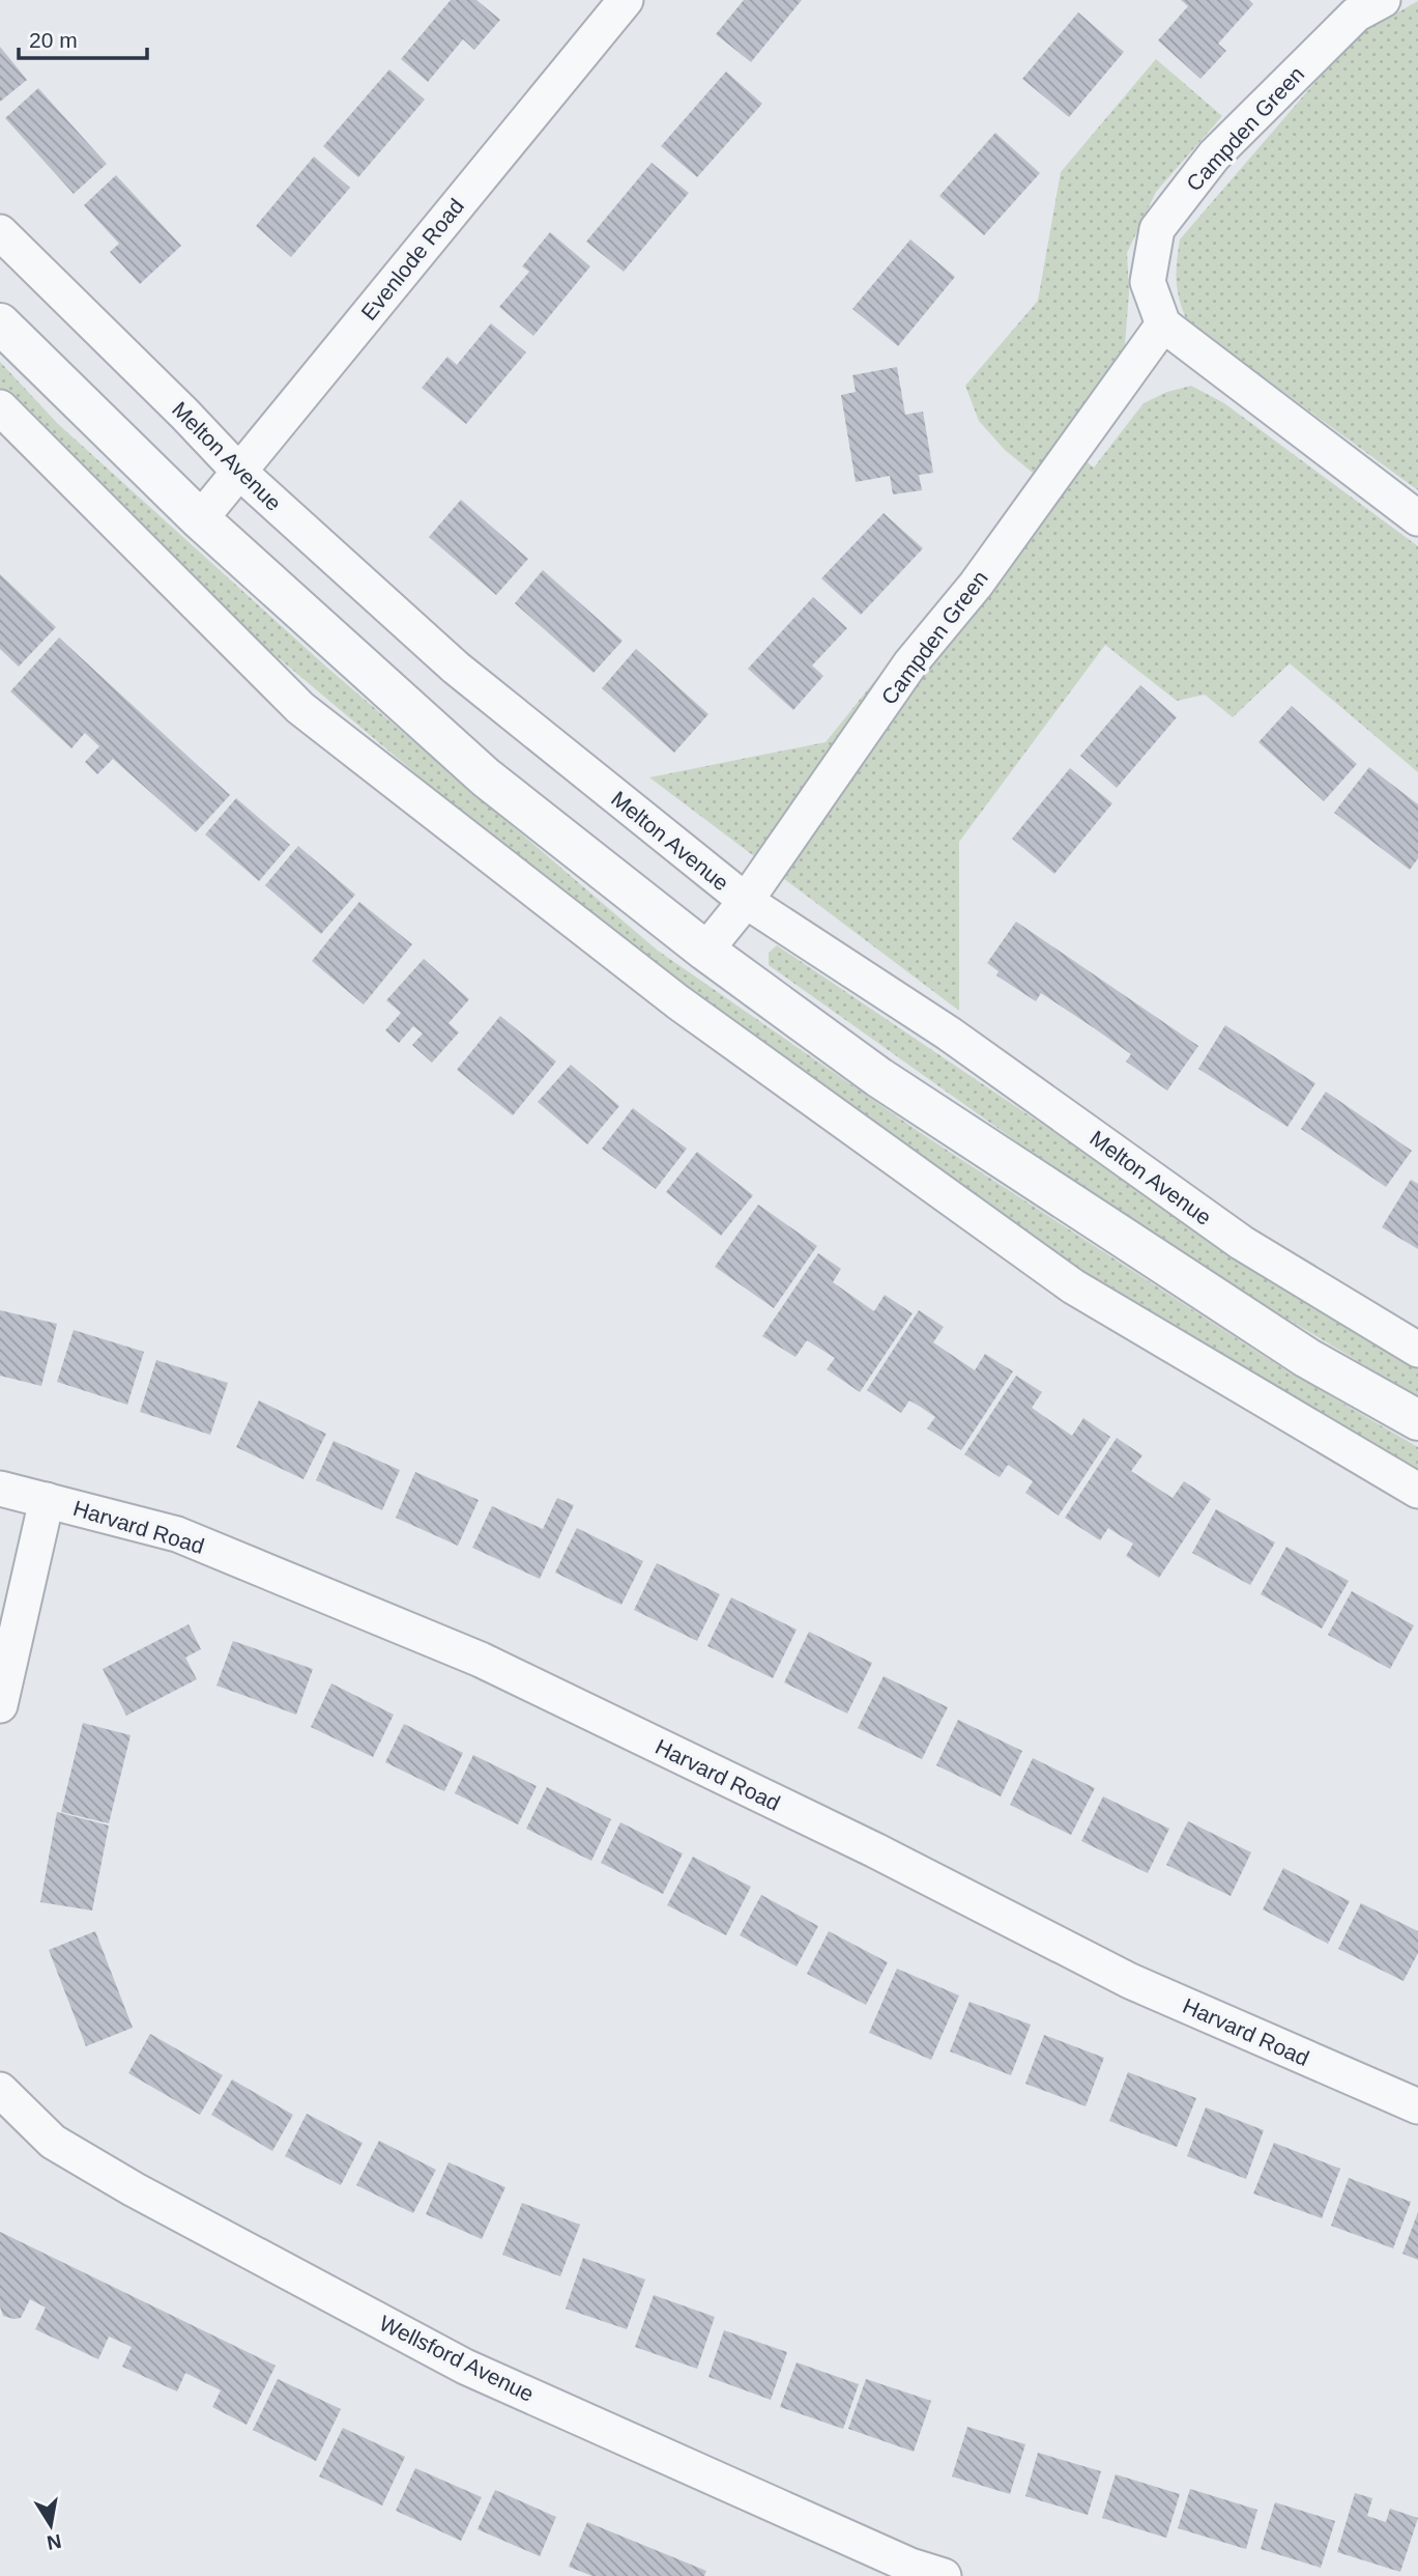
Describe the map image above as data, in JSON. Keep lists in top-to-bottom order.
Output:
{
  "streets": {
    "street": [
      "Campden Green",
      "Evenlode Road",
      "Melton Avenue",
      "Harvard Road",
      "Wellsford Avenue"
    ]
  },
  "crossings": [
    ["Campden Green", "Melton Avenue"],
    ["Evenlode Road", "Melton Avenue"]
  ],
  "scale_bar": "20 m",
  "north": "bottom"
}
